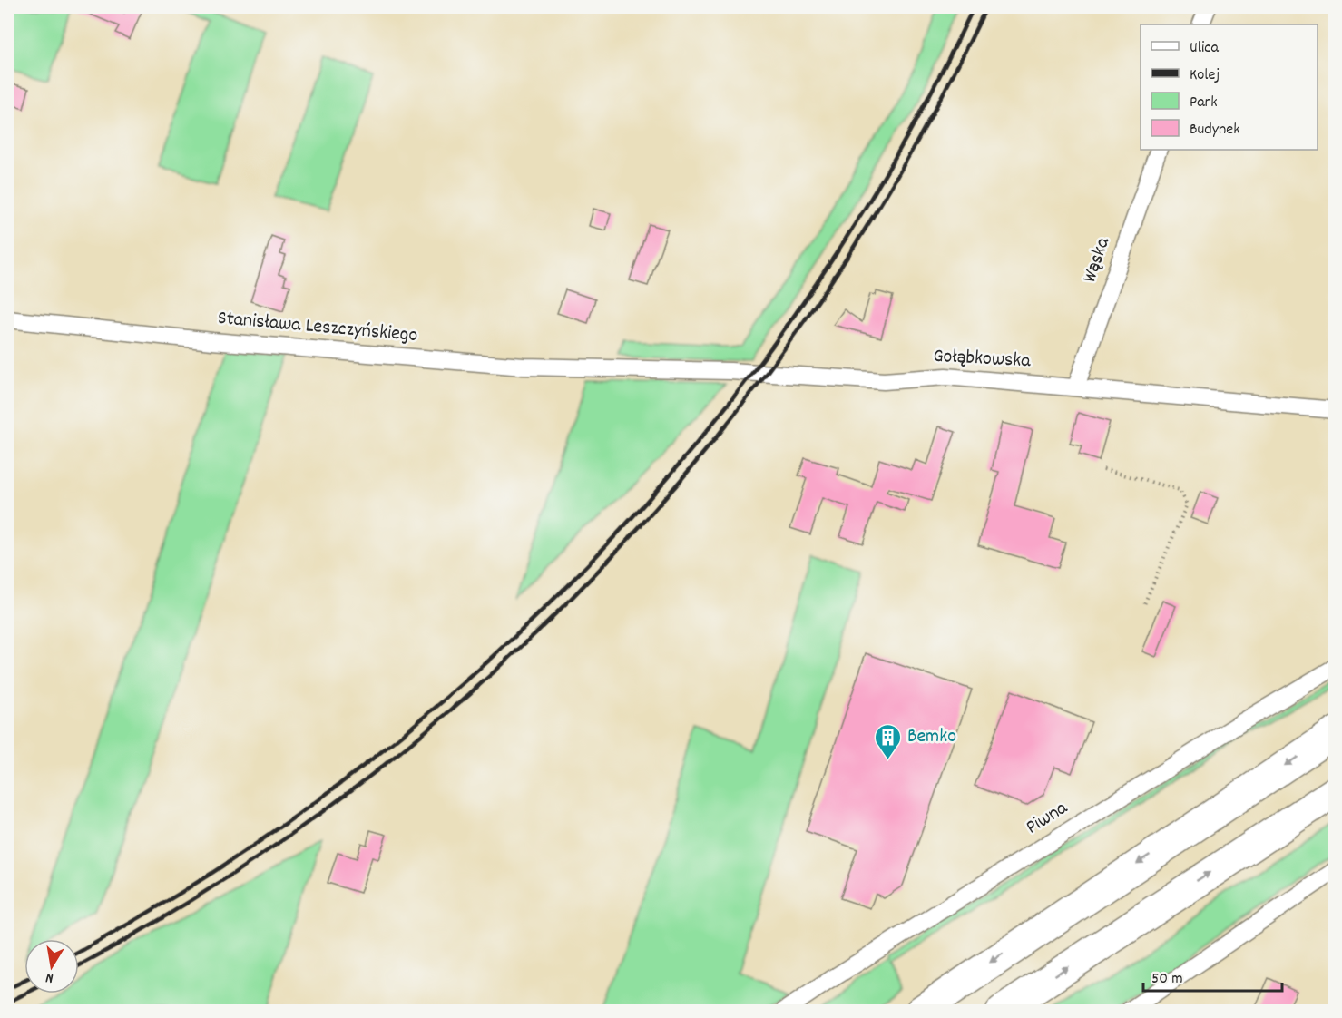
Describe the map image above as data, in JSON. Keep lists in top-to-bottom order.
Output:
{
  "streets": {
    "street": [
      "Wąska",
      "Stanisława Leszczyńskiego",
      "Gołąbkowska",
      "Piwna"
    ]
  },
  "crossings": [
    ["Wąska", "Gołąbkowska"],
    ["Stanisława Leszczyńskiego", "Gołąbkowska"]
  ],
  "places": {
    "building": ["Bemko"]
  },
  "legend": [
    "Ulica",
    "Kolej",
    "Park",
    "Budynek"
  ],
  "scale_bar": "50 m",
  "north": "bottom"
}
